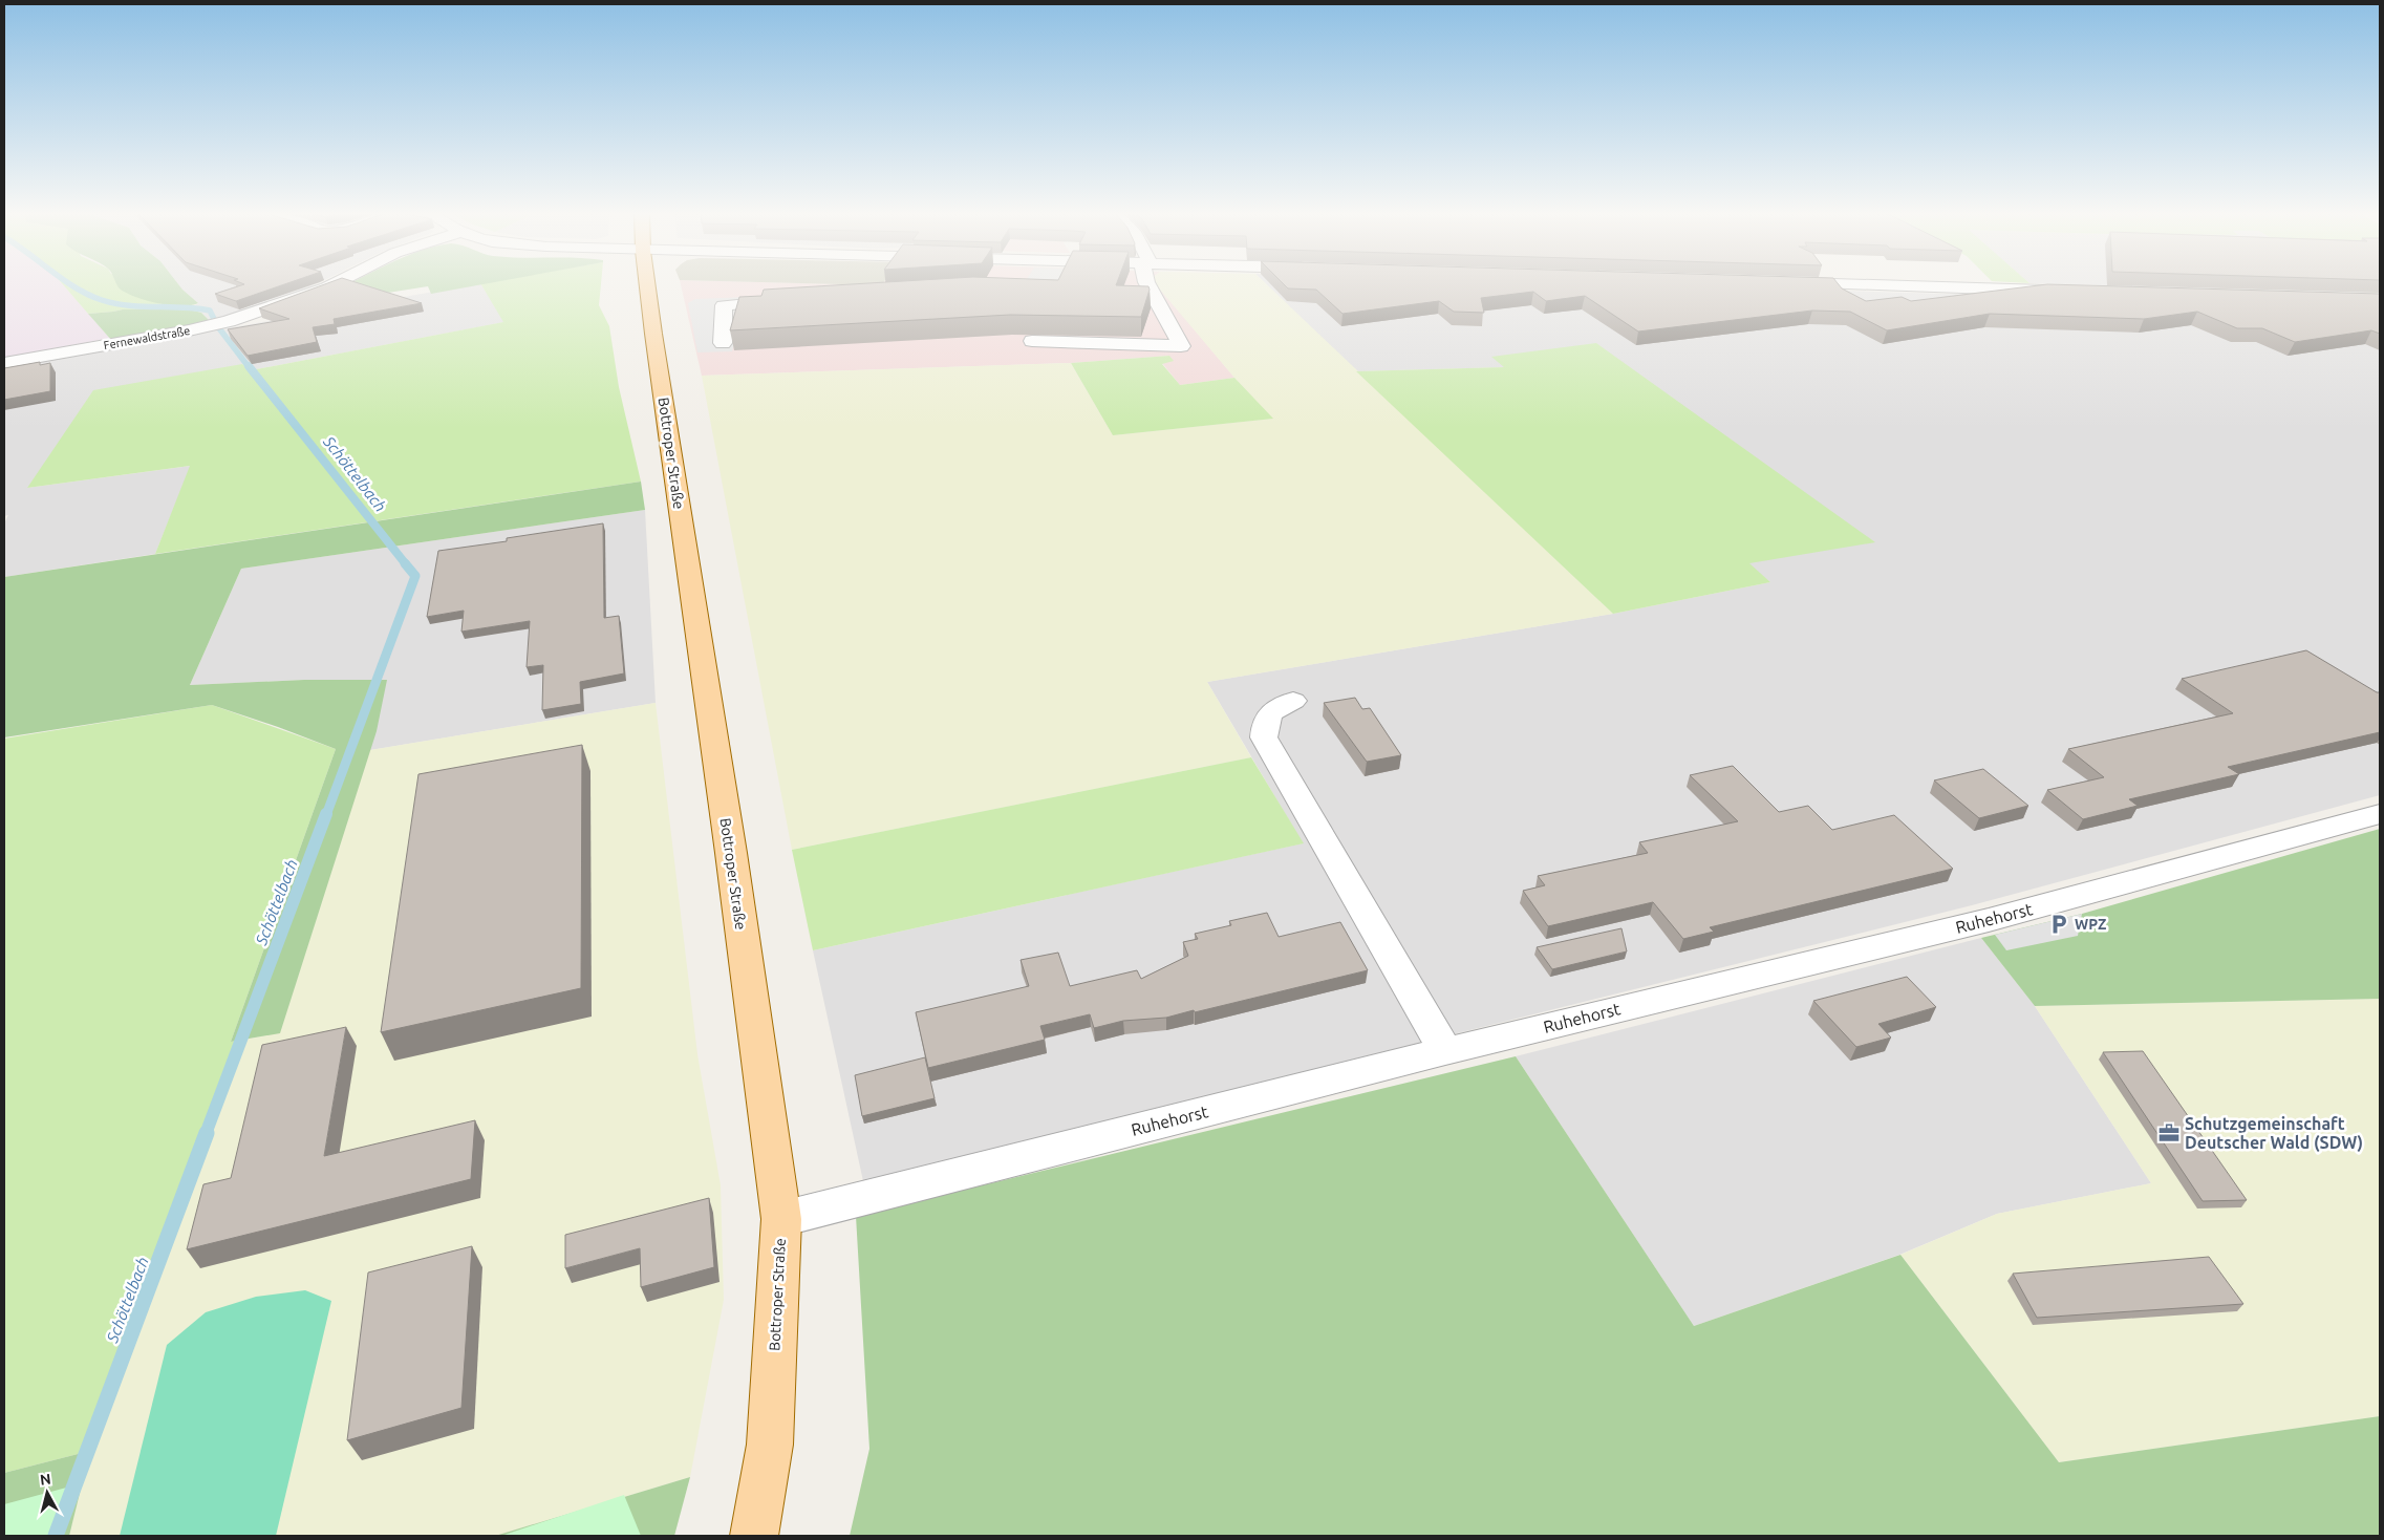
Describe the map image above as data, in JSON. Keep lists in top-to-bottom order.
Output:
{
  "streets": {
    "main road": ["Bottroper Straße"],
    "street": ["Fernewaldstraße", "Ruhehorst"]
  },
  "crossings": [
    ["Bottroper Straße", "Ruhehorst"]
  ],
  "water": ["Schöttelbach"],
  "places": {
    "parking": ["WPZ"],
    "office": ["Schutzgemeinschaft Deutscher Wald (SDW)"]
  },
  "north": "top"
}
